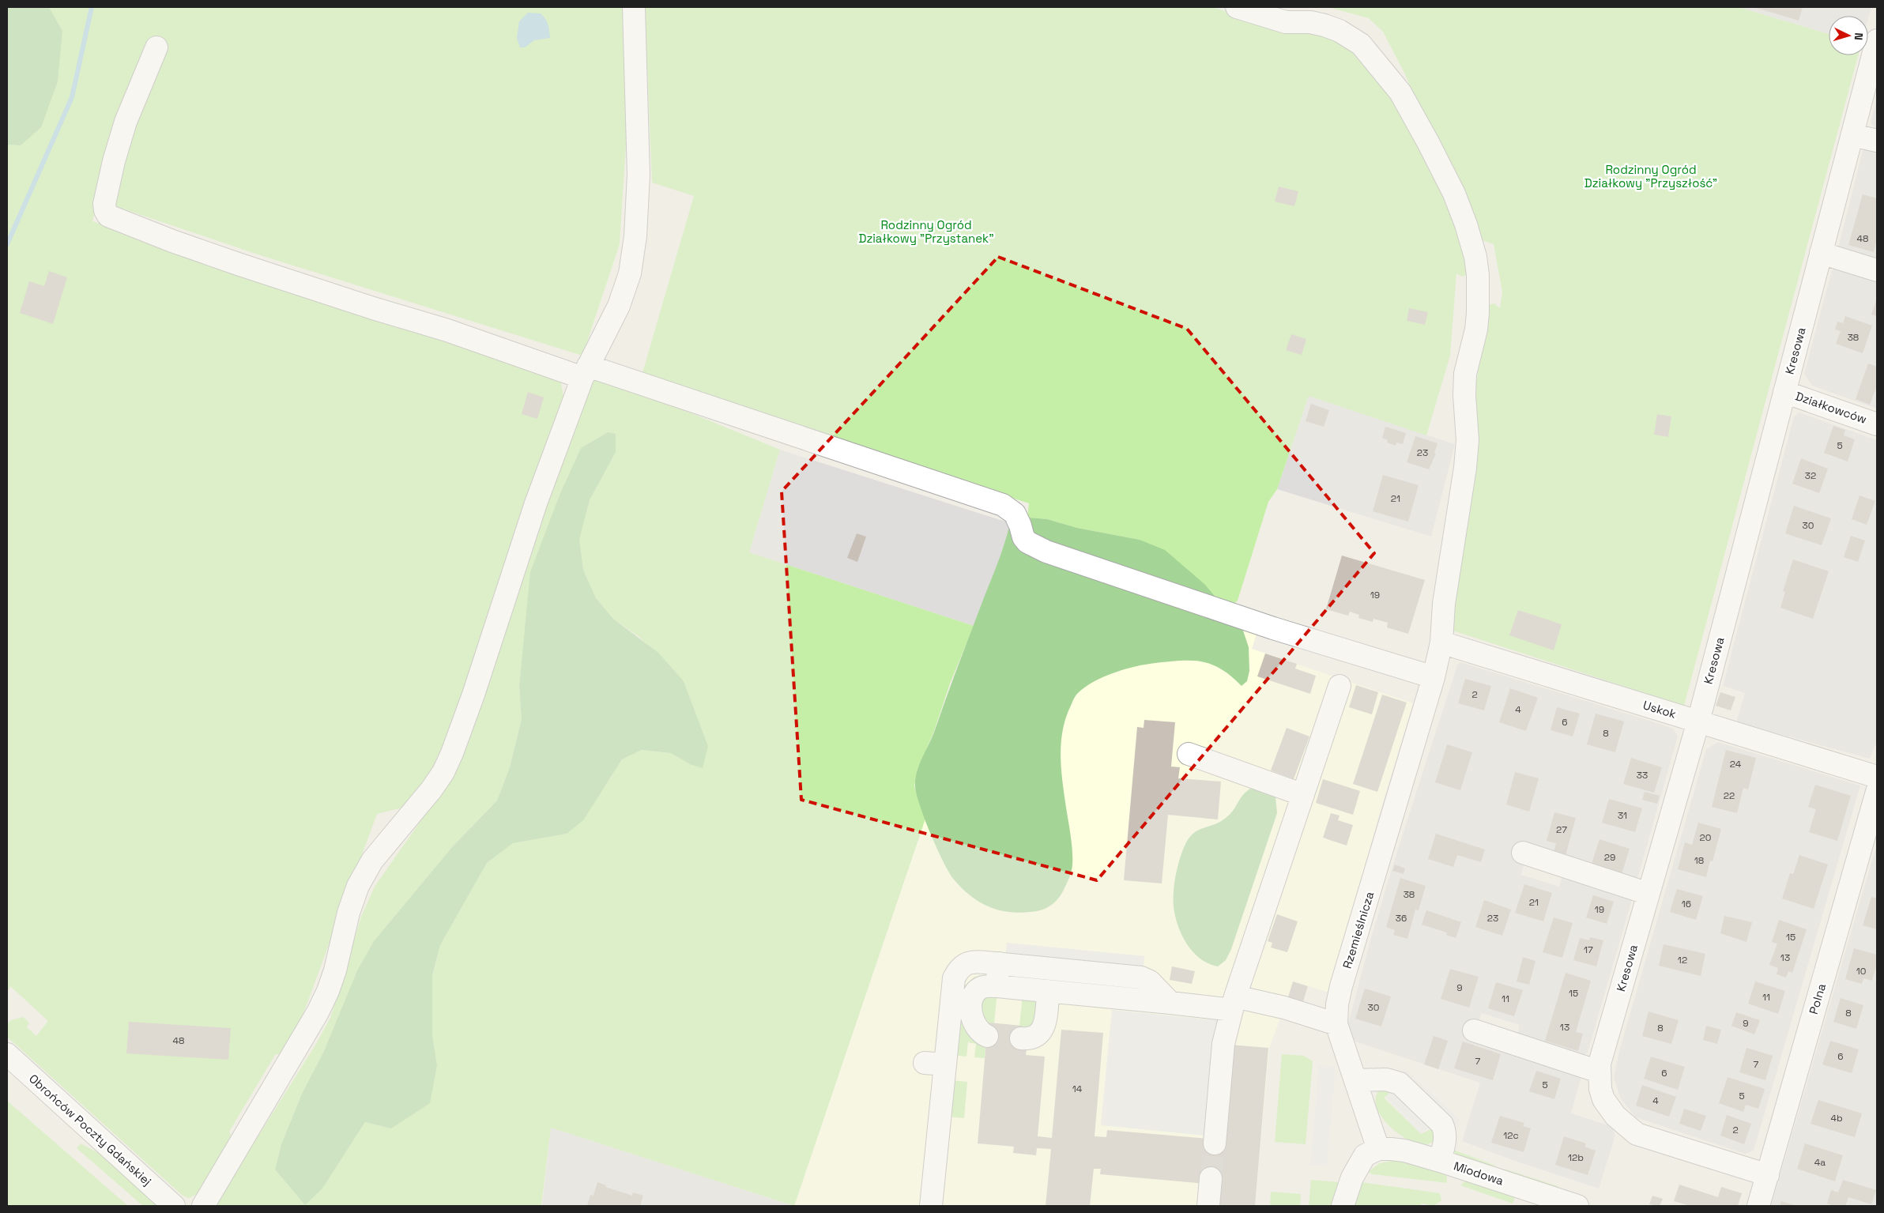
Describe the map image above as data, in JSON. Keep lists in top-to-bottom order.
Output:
{
  "streets": {
    "street": [
      "Kresowa",
      "Działkowców",
      "Uskok",
      "Rzemieślnicza",
      "Polna",
      "Obrońców Poczty Gdańskiej",
      "Miodowa"
    ]
  },
  "crossings": [
    ["Kresowa", "Działkowców"],
    ["Kresowa", "Uskok"],
    ["Kresowa", "Polna"],
    ["Uskok", "Rzemieślnicza"],
    ["Rzemieślnicza", "Miodowa"]
  ],
  "parks": ["Rodzinny Ogród Działkowy \"Przyszłość\"", "Rodzinny Ogród Działkowy \"Przystanek\""],
  "house_numbers": [
    "48",
    "38",
    "5",
    "23",
    "32",
    "21",
    "30",
    "19",
    "2",
    "4",
    "6",
    "8",
    "24",
    "33",
    "22",
    "31",
    "27",
    "20",
    "29",
    "18",
    "38",
    "21",
    "16",
    "19",
    "36",
    "23",
    "15",
    "17",
    "13",
    "12",
    "10",
    "9",
    "15",
    "11",
    "11",
    "30",
    "8",
    "9",
    "13",
    "8",
    "48",
    "6",
    "7",
    "7",
    "6",
    "5",
    "14",
    "5",
    "4",
    "4b",
    "2",
    "12c",
    "12b",
    "4a"
  ],
  "north": "right"
}
